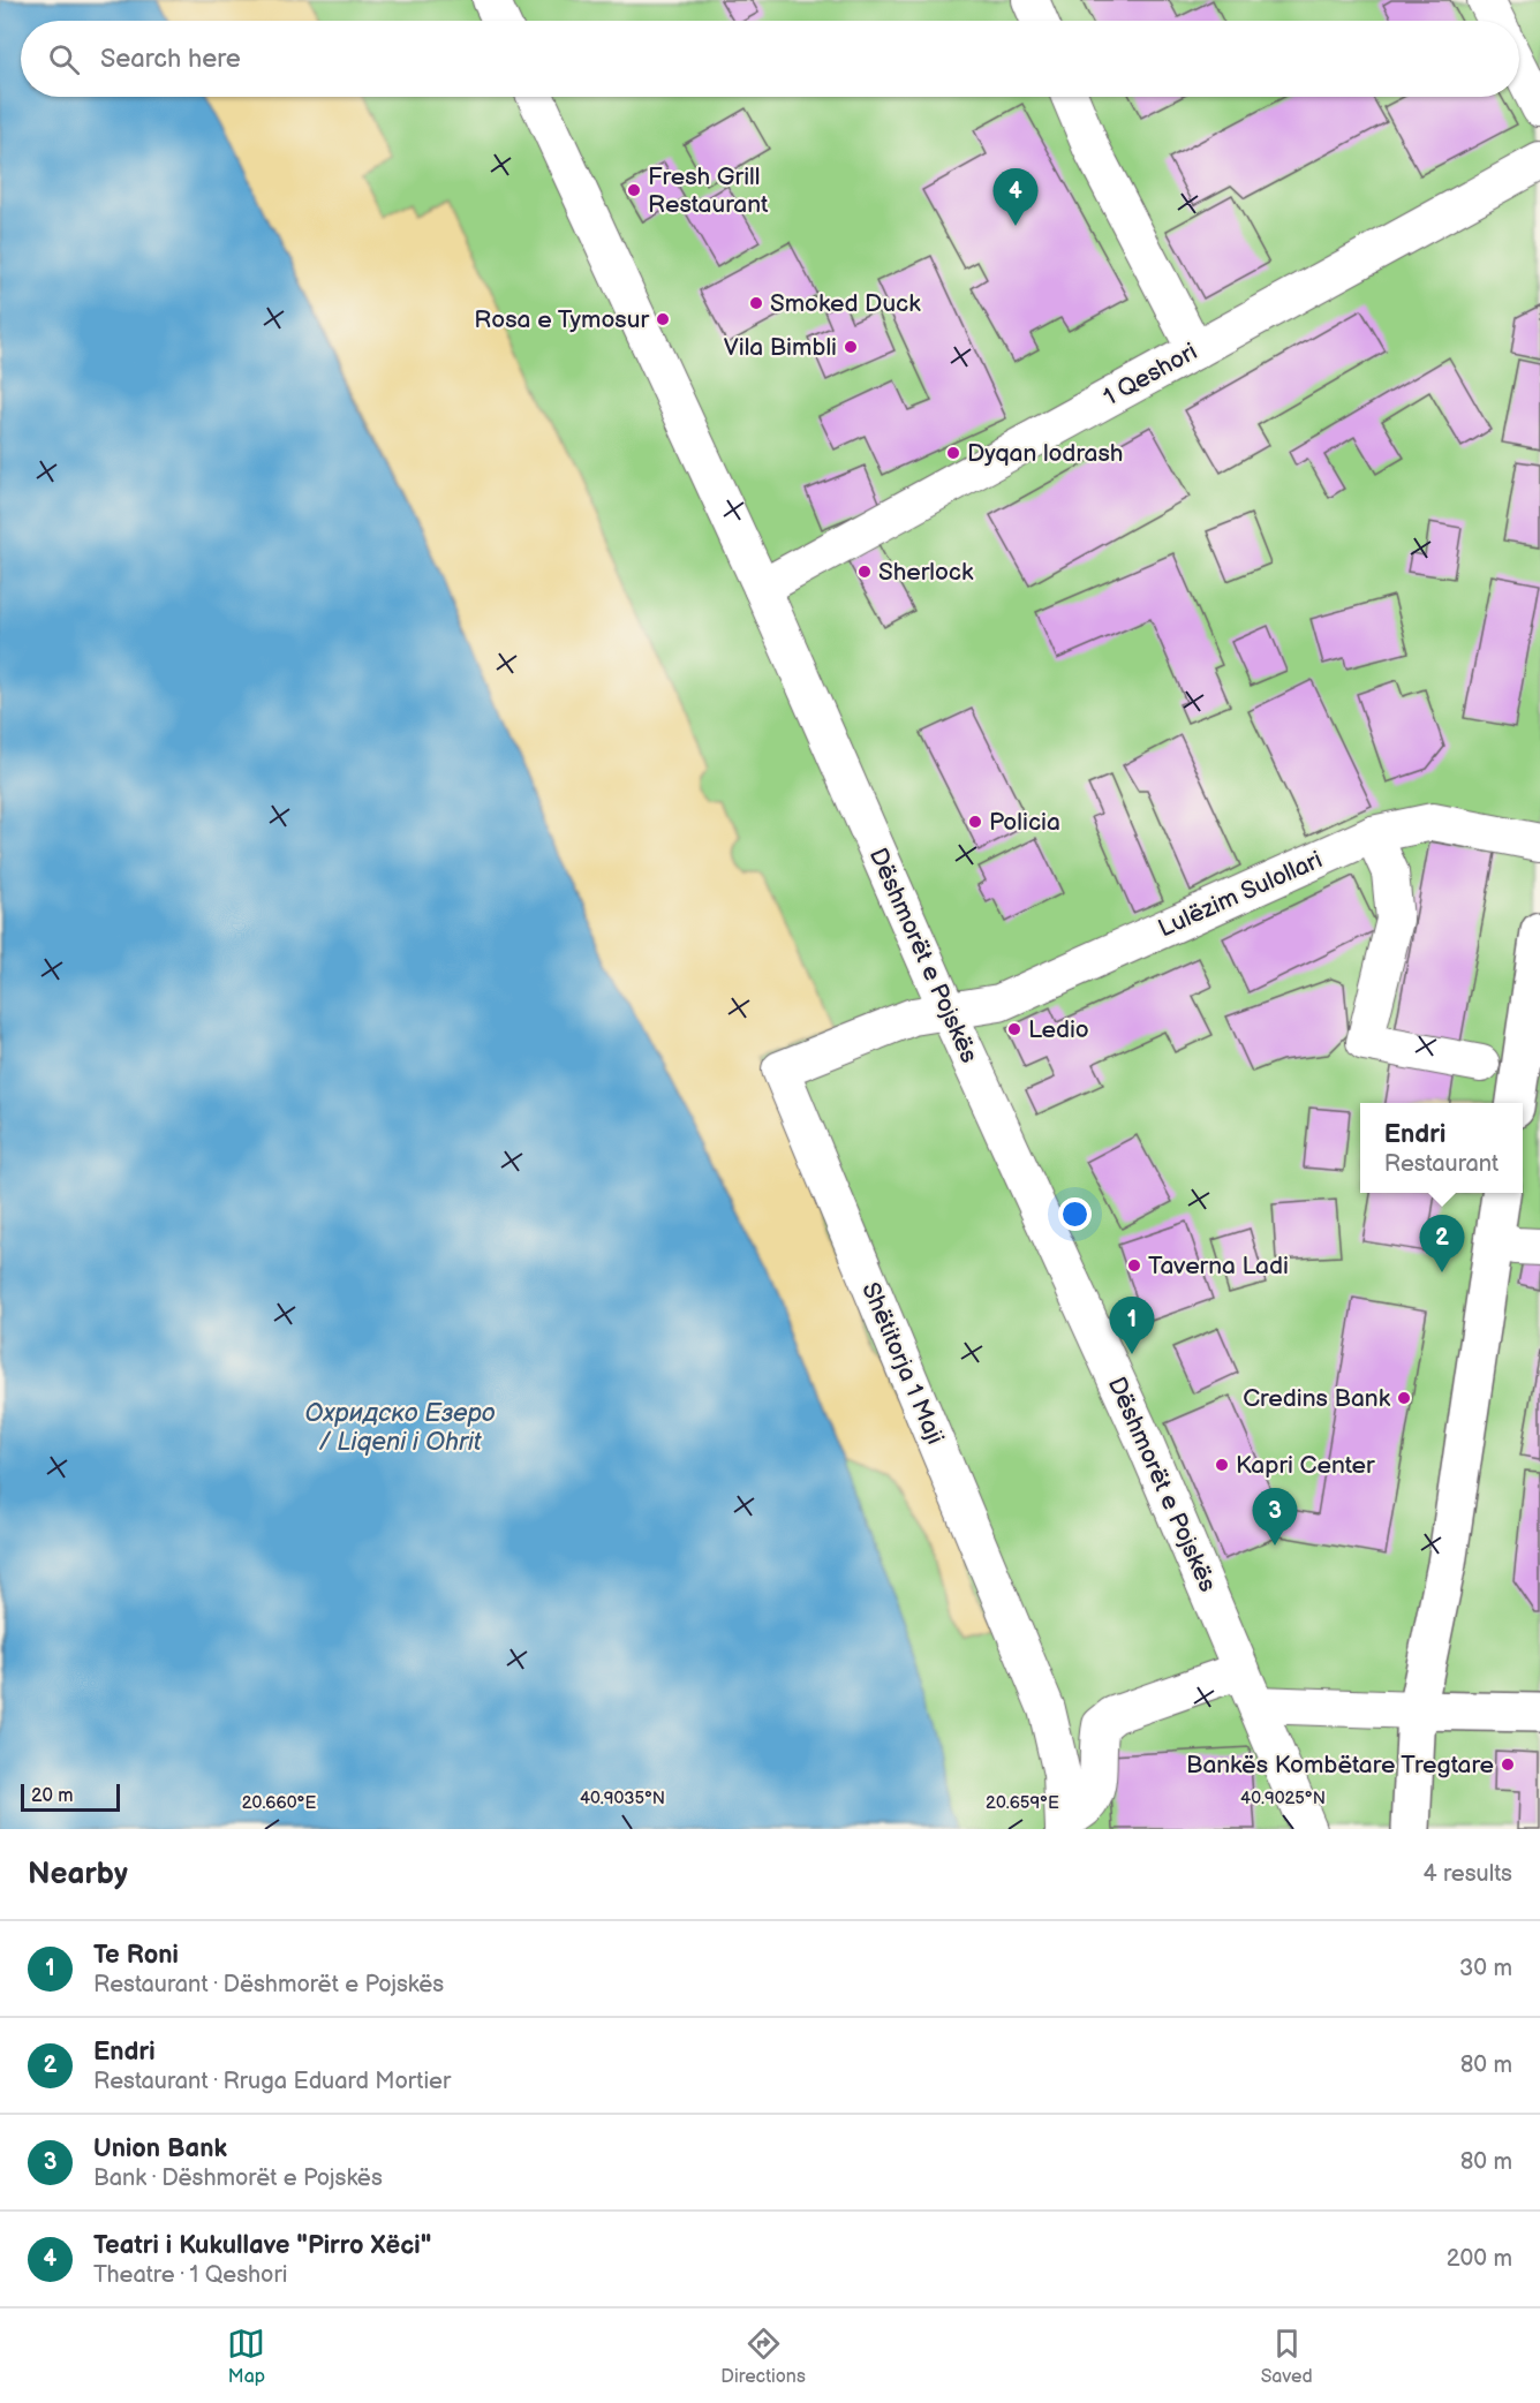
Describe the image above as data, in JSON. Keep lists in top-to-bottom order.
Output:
{
  "streets": {
    "street": [
      "1 Qeshori",
      "Lulëzim Sulollari",
      "Dëshmorët e Pojskës",
      "Shëtitorja 1 Maji"
    ]
  },
  "crossings": [
    ["1 Qeshori", "Dëshmorët e Pojskës"],
    ["Lulëzim Sulollari", "Dëshmorët e Pojskës"],
    ["Lulëzim Sulollari", "Shëtitorja 1 Maji"],
    ["Dëshmorët e Pojskës", "Shëtitorja 1 Maji"]
  ],
  "water": ["Охридско Езеро / Liqeni i Ohrit"],
  "places": [
    "Fresh Grill Restaurant",
    "Smoked Duck",
    "Rosa e Tymosur",
    "Vila Bimbli",
    "Dyqan lodrash",
    "Sherlock",
    "Policia",
    "Ledio",
    "Taverna Ladi",
    "Credins Bank",
    "Kapri Center",
    "Bankës Kombëtare Tregtare"
  ],
  "scale_bar": "20 m",
  "page": {
    "search": "Search here",
    "pins": [
      "4",
      "2",
      "1",
      "3"
    ],
    "popup": ["Endri", "Restaurant"],
    "scale": "20 m",
    "heading": ["Nearby", "4 results"],
    "list": [
      {
        "mark": "1",
        "name": "Te Roni",
        "note": "Restaurant · Dëshmorët e Pojskës",
        "value": "30 m"
      },
      {
        "mark": "2",
        "name": "Endri",
        "note": "Restaurant · Rruga Eduard Mortier",
        "value": "80 m"
      },
      {
        "mark": "3",
        "name": "Union Bank",
        "note": "Bank · Dëshmorët e Pojskës",
        "value": "80 m"
      },
      {
        "mark": "4",
        "name": "Teatri i Kukullave \"Pirro Xëci\"",
        "note": "Theatre · 1 Qeshori",
        "value": "200 m"
      }
    ],
    "nav": ["Map", "Directions", "Saved"]
  },
  "coordinates": [
    "40.9035°N",
    "40.9025°N",
    "20.660°E",
    "20.659°E"
  ]
}
